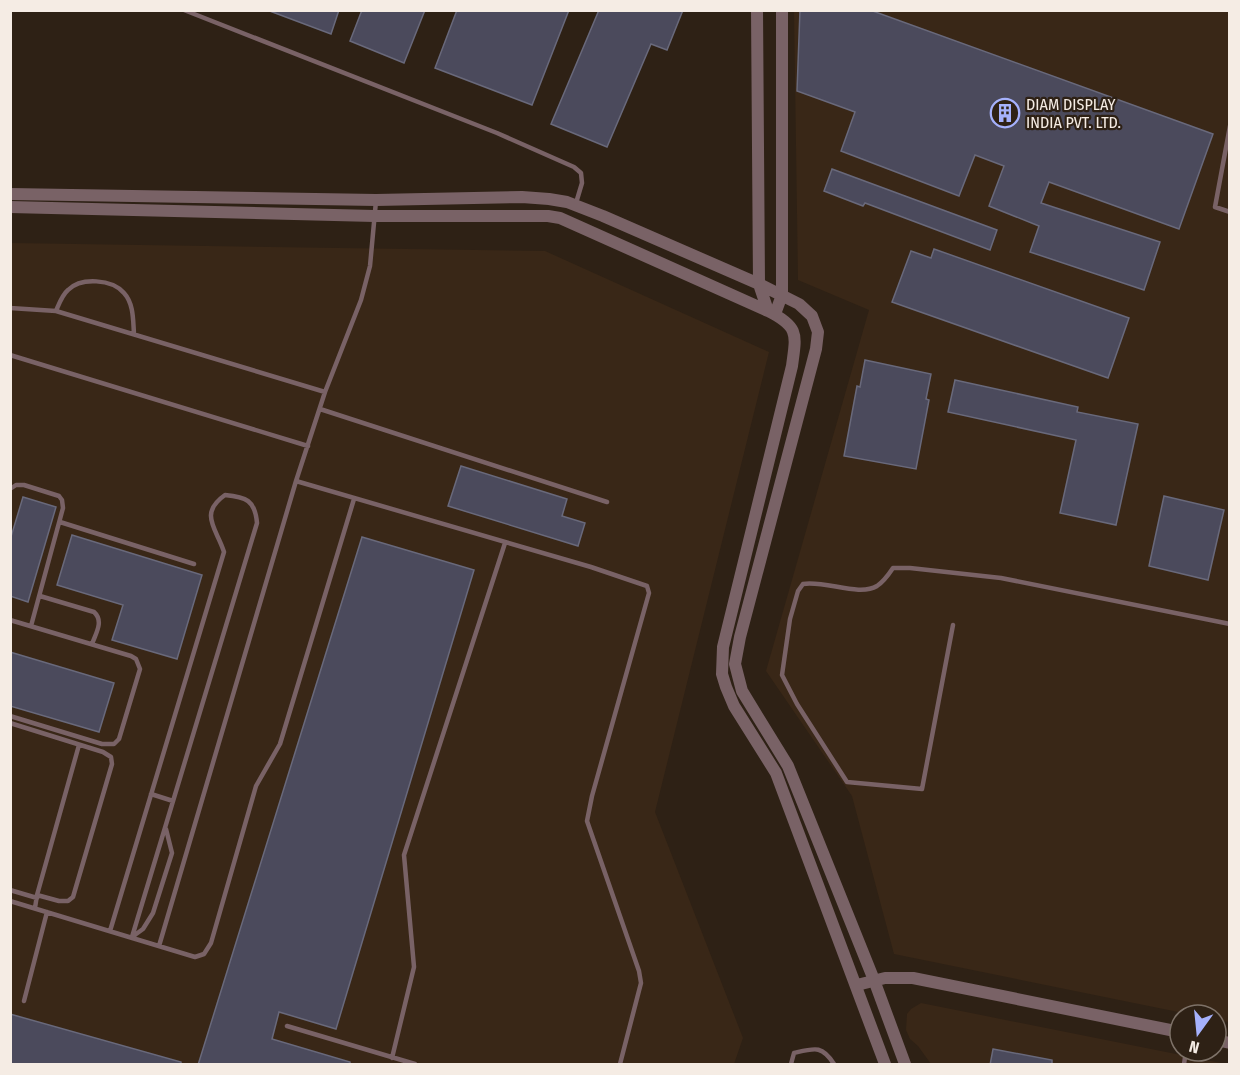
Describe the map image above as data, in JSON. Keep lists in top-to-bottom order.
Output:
{
  "places": {
    "building": ["DIAM DISPLAY INDIA PVT. LTD."]
  },
  "north": "bottom"
}
